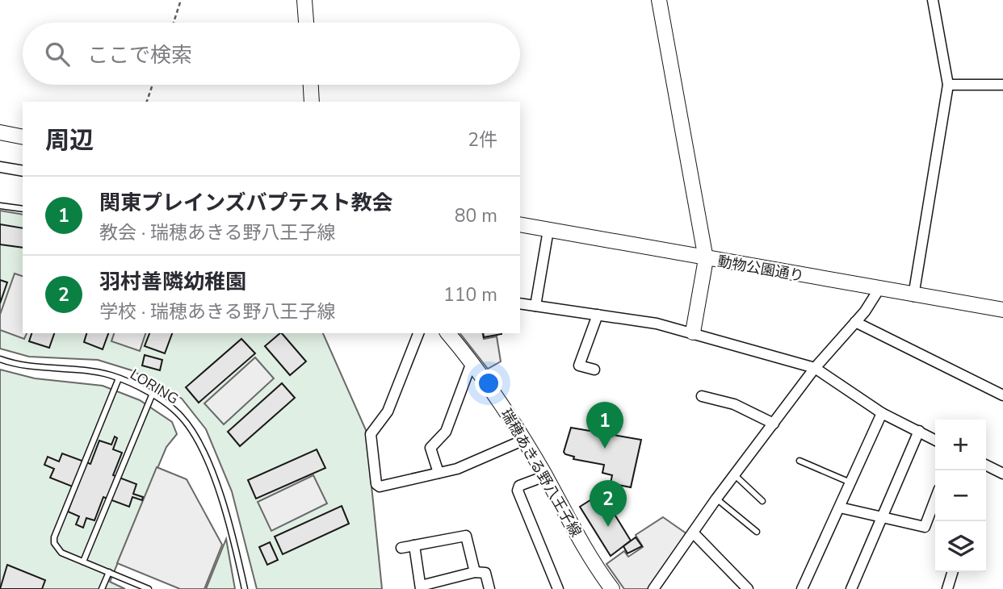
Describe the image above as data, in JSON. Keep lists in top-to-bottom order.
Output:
{
  "streets": {
    "street": ["動物公園通り", "瑞穂あきる野八王子線"],
    "lane": ["LORING"]
  },
  "page": {
    "search": "ここで検索",
    "heading": ["周辺", "2件"],
    "list": [
      {
        "mark": "1",
        "name": "関東プレインズバプテスト教会",
        "note": "教会 · 瑞穂あきる野八王子線",
        "value": "80 m"
      },
      {
        "mark": "2",
        "name": "羽村善隣幼稚園",
        "note": "学校 · 瑞穂あきる野八王子線",
        "value": "110 m"
      }
    ],
    "pins": ["1", "2"],
    "map_buttons": ["+", "−"]
  }
}
